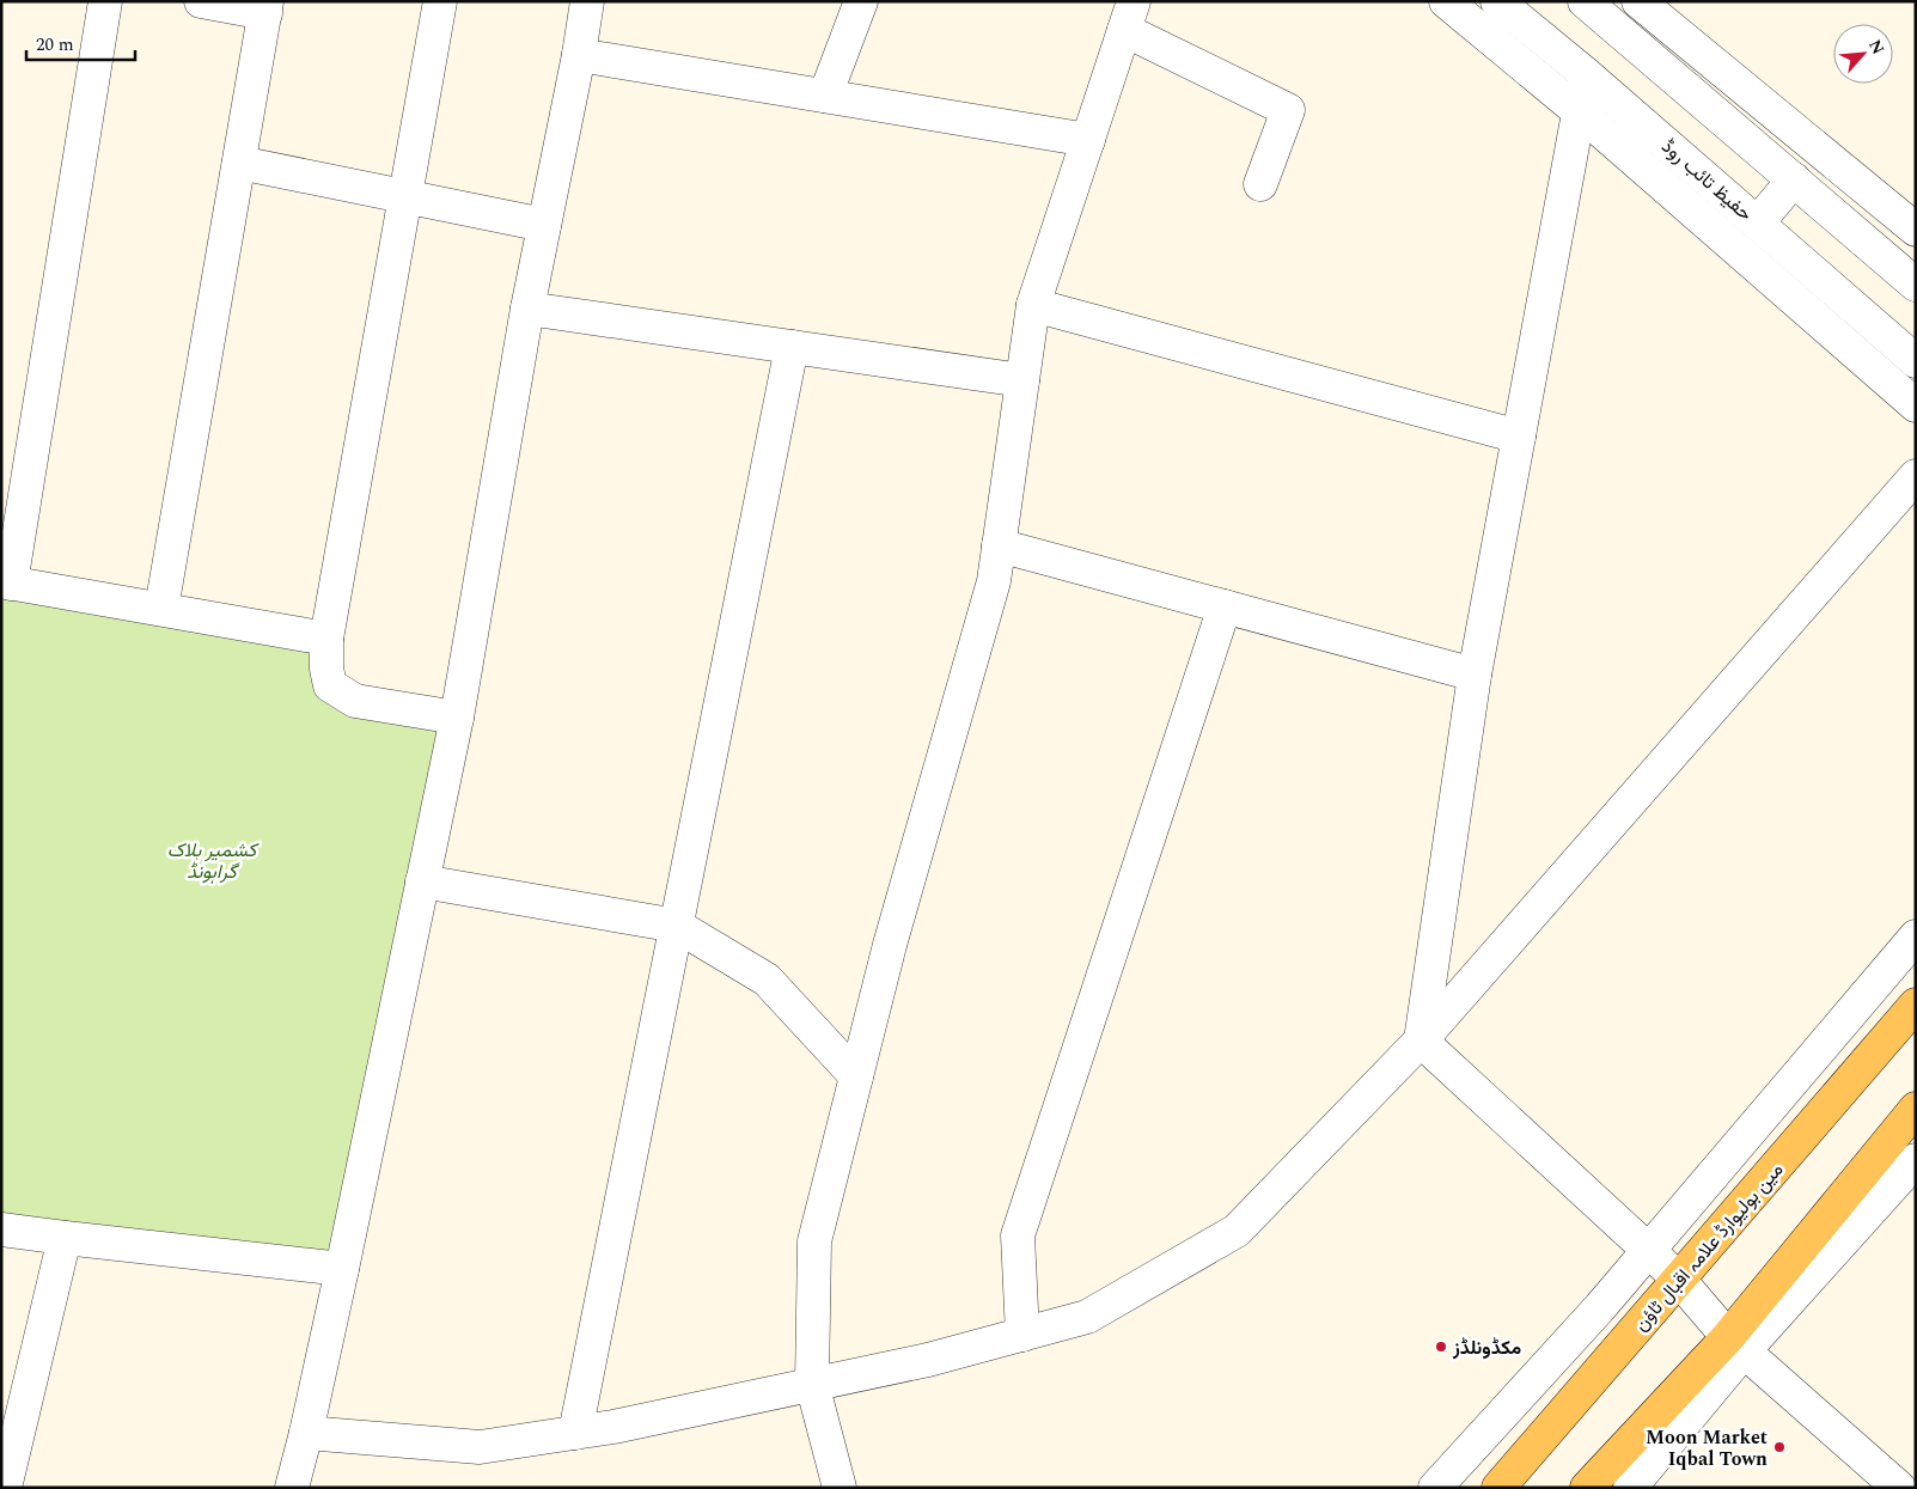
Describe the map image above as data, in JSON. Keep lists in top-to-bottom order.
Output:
{
  "streets": {
    "main road": ["مین بولیوارڈ علامہ اقبال ٹاؤن"],
    "street": ["حفیظ تائب روڈ"]
  },
  "parks": ["کشمیر بلاک ﮔﺮﺍﮨﻮﻧﮉ"],
  "places": ["مکڈونلڈز", "Moon Market Iqbal Town"],
  "scale_bar": "20 m",
  "north": "top right"
}
